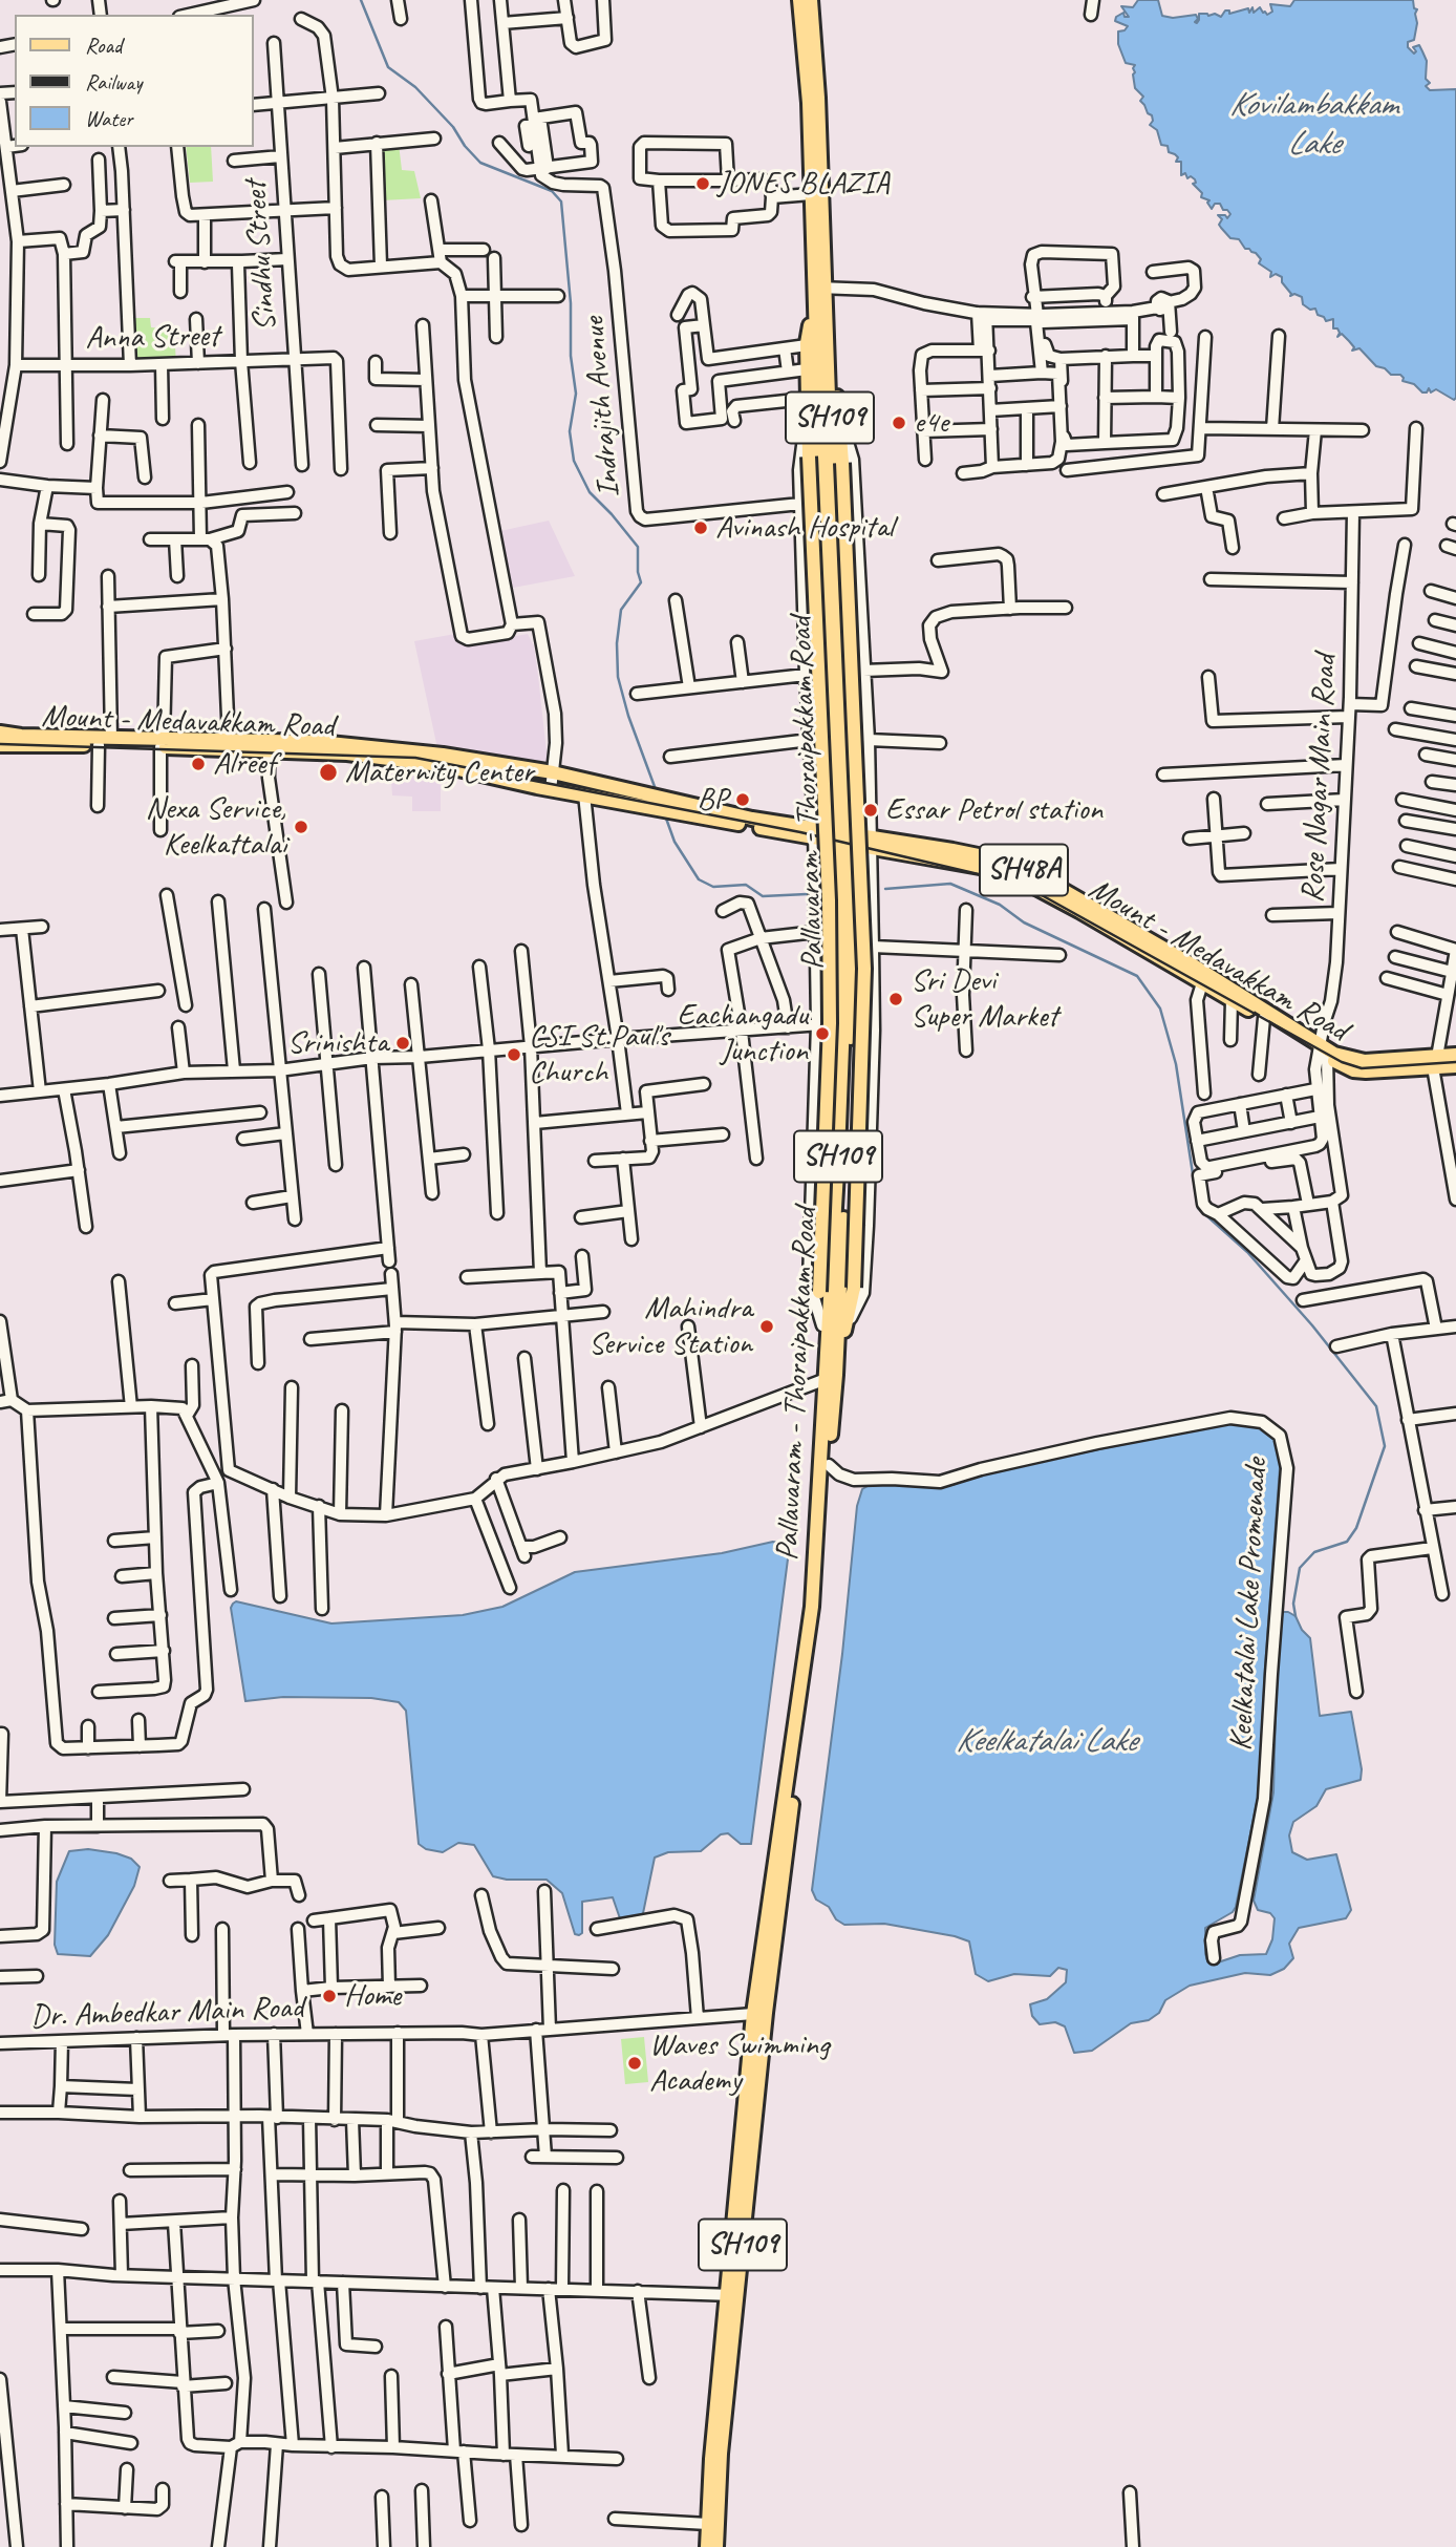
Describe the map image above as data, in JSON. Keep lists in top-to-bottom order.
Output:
{
  "streets": {
    "main road": [
      "SH109",
      "Mount - Medavakkam Road",
      "Pallavaram - Thoraipakkam Road",
      "SH48A"
    ],
    "street": [
      "Sindhu Street",
      "Anna Street",
      "Indrajith Avenue",
      "Rose Nagar Main Road",
      "Keelkatalai Lake Promenade",
      "Dr. Ambedkar Main Road"
    ]
  },
  "crossings": [
    ["Sindhu Street", "Anna Street"],
    ["Mount - Medavakkam Road", "Rose Nagar Main Road"],
    ["Mount - Medavakkam Road", "SH48A"],
    ["Rose Nagar Main Road", "SH48A"],
    ["Pallavaram - Thoraipakkam Road", "SH48A"],
    ["Pallavaram - Thoraipakkam Road", "Keelkatalai Lake Promenade"],
    ["Pallavaram - Thoraipakkam Road", "Dr. Ambedkar Main Road"]
  ],
  "water": ["Kovilambakkam Lake", "Keelkatalai Lake"],
  "places": [
    "JONES BLAZIA",
    "e4e",
    "Avinash Hospital",
    "Alreef",
    "Maternity Center",
    "BP",
    "Essar Petrol station",
    "Nexa Service, Keelkattalai",
    "Sri Devi Super Market",
    "Eachangadu Junction",
    "Srinishta",
    "CSI St.Paul's Church",
    "Mahindra Service Station",
    "Home",
    "Waves Swimming Academy"
  ],
  "legend": ["Road", "Railway", "Water"]
}
